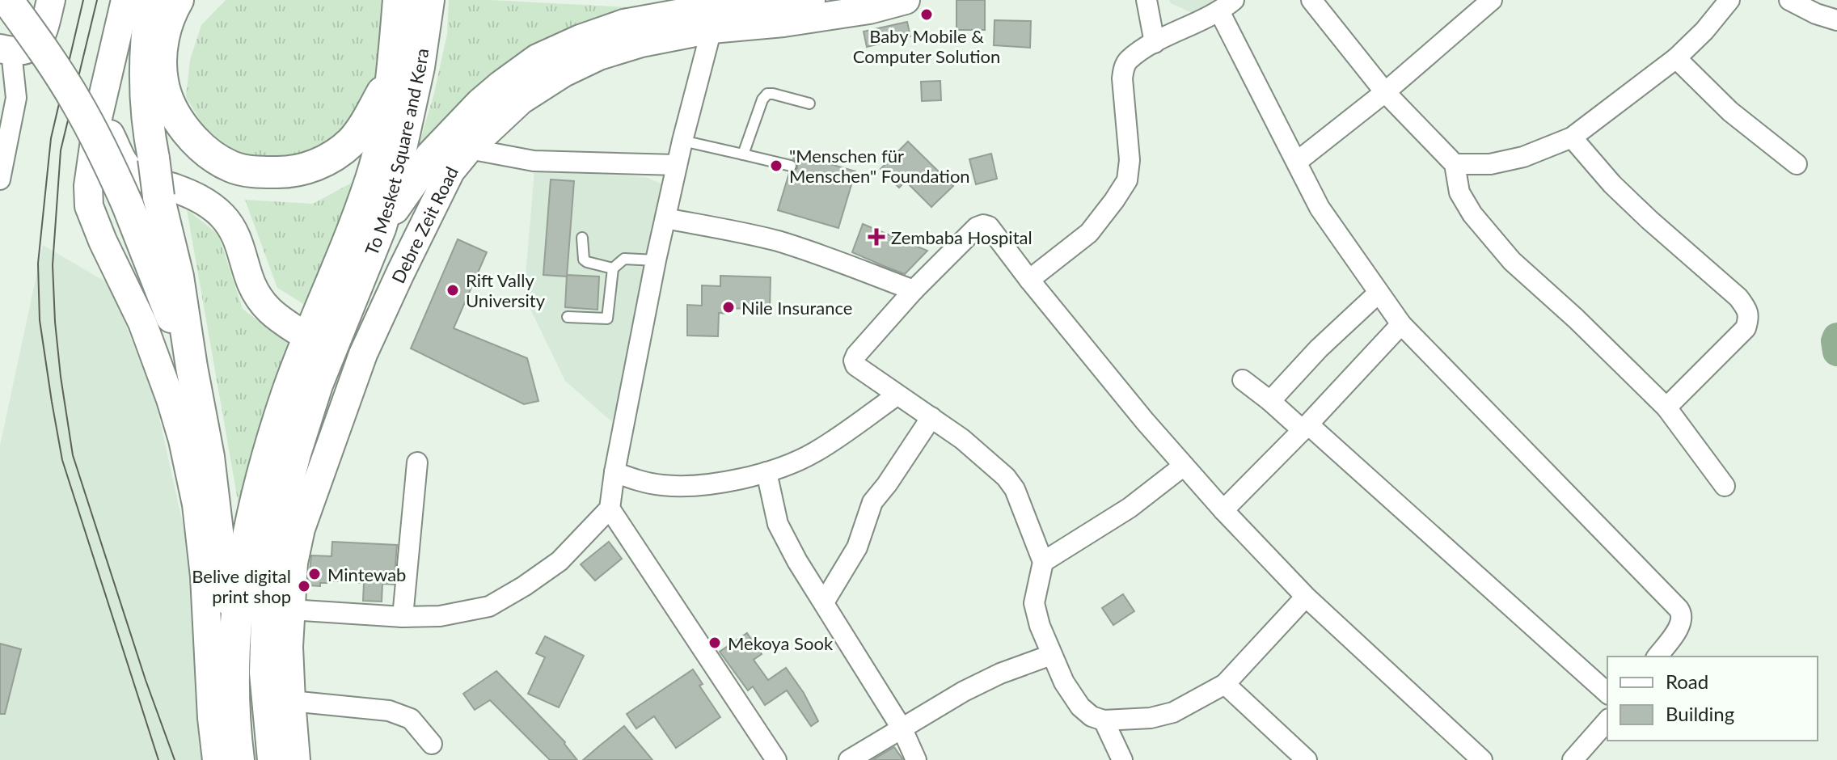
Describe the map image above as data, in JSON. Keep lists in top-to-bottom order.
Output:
{
  "streets": {
    "main road": ["To Mesket Square and Kera", "Debre Zeit Road"]
  },
  "places": {
    "other": [
      "Baby Mobile & Computer Solution",
      "\"Menschen für Menschen\" Foundation",
      "Rift Vally University",
      "Nile Insurance",
      "Mintewab",
      "Belive digital print shop",
      "Mekoya Sook"
    ],
    "health": ["Zembaba Hospital"]
  },
  "legend": ["Road", "Building"]
}
